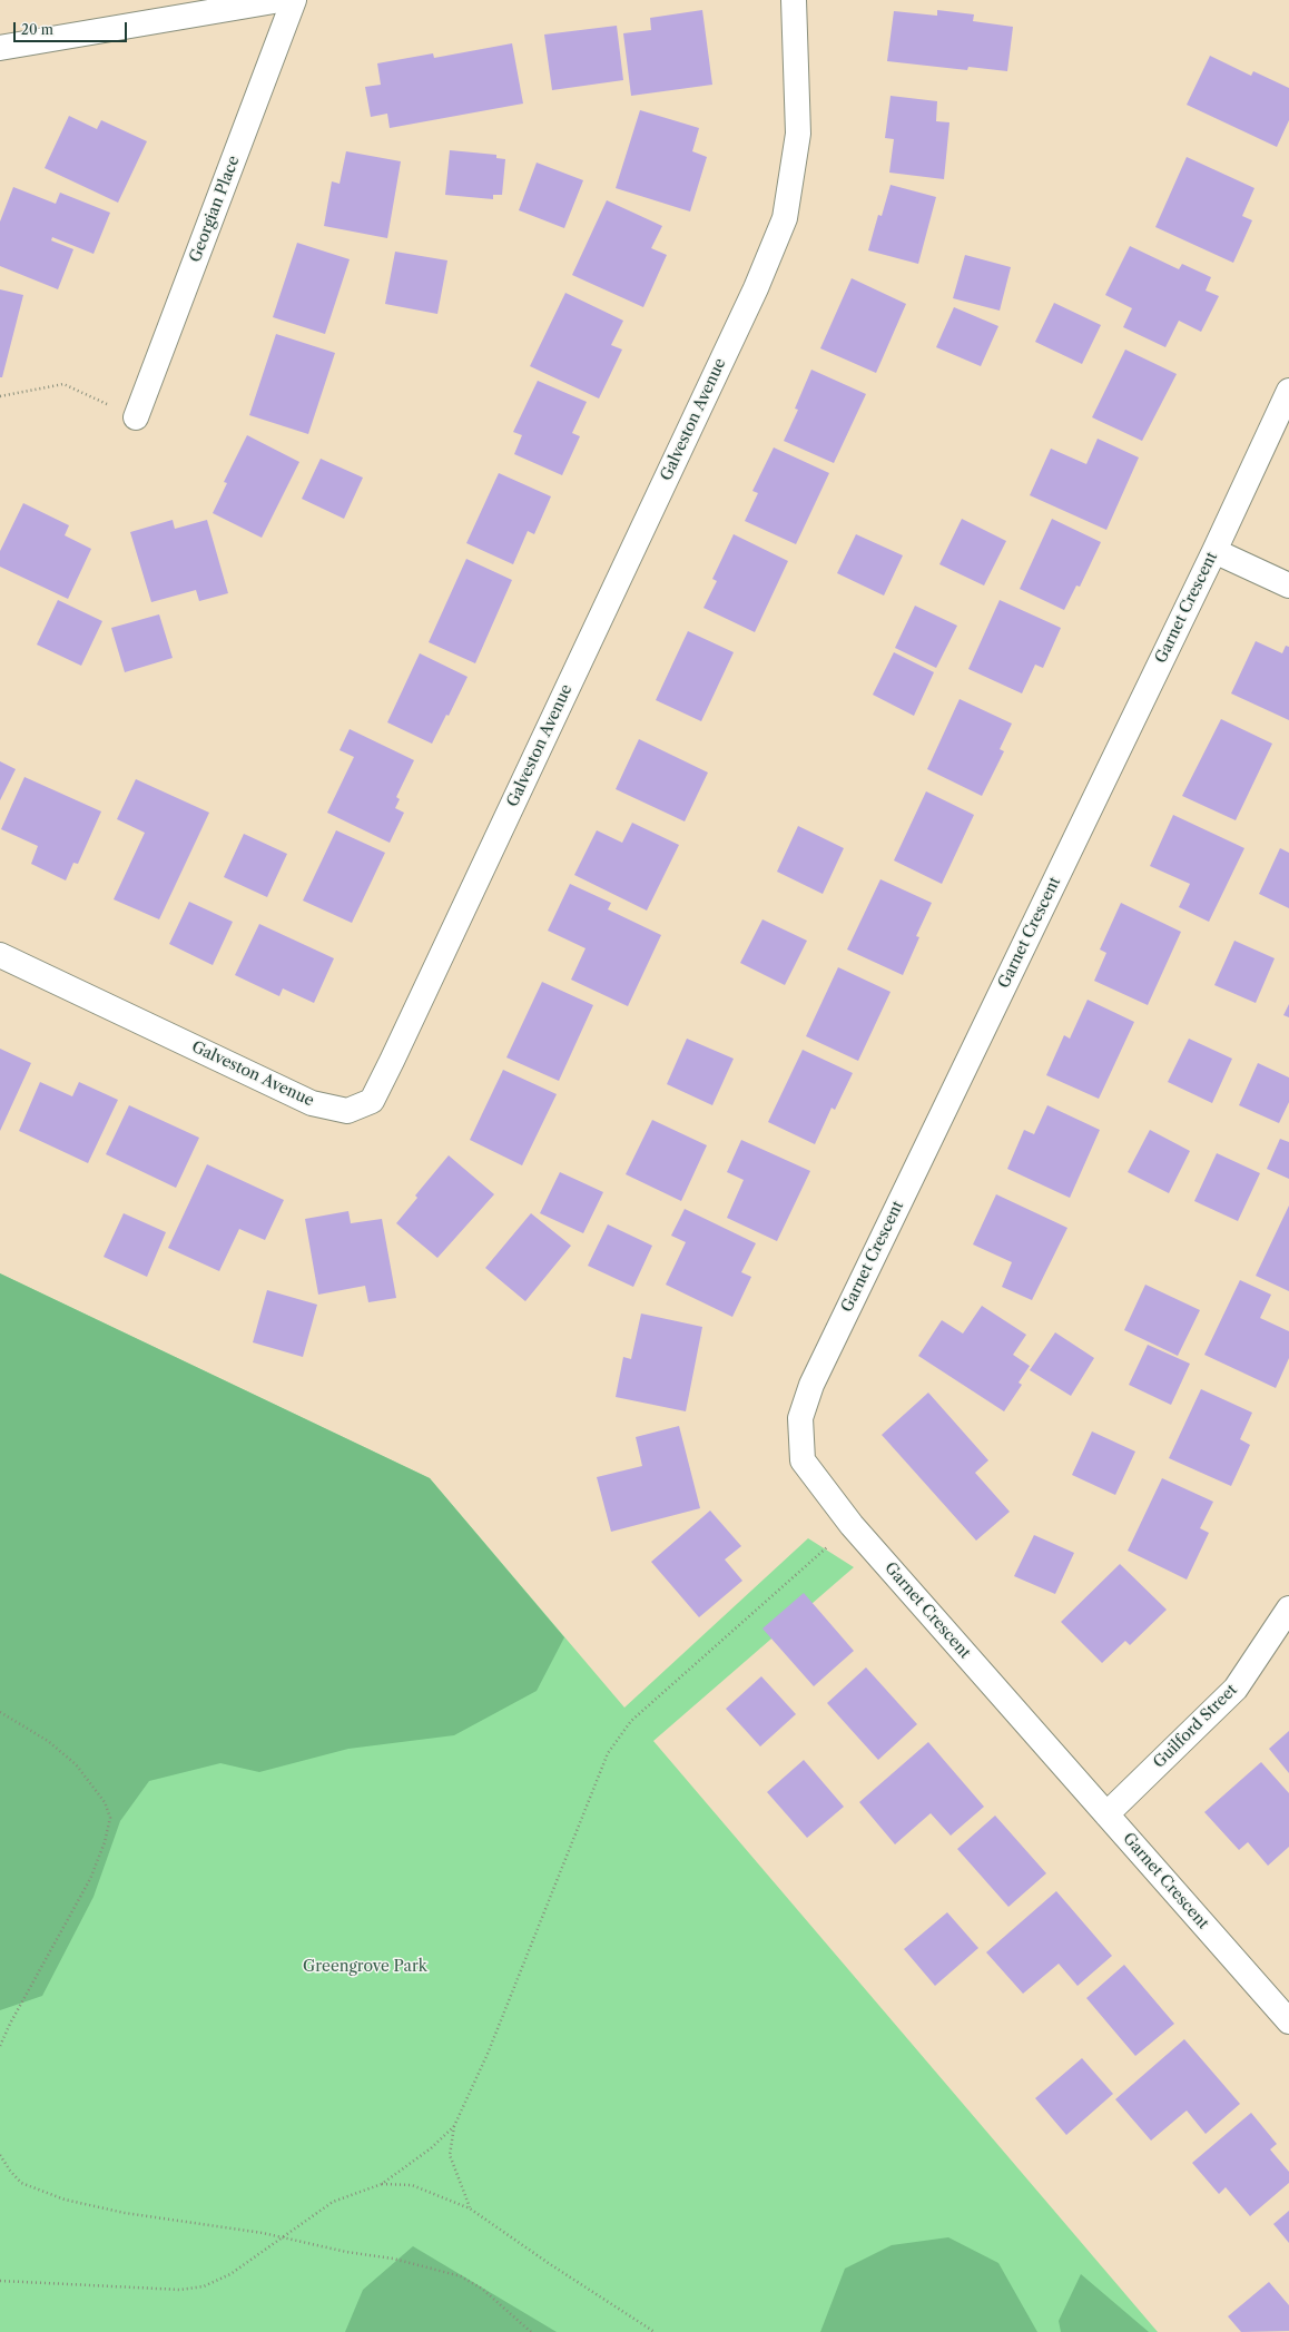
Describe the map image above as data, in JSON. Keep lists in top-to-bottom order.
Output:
{
  "streets": {
    "street": [
      "Georgian Place",
      "Galveston Avenue",
      "Garnet Crescent",
      "Guilford Street"
    ]
  },
  "crossings": [
    ["Garnet Crescent", "Guilford Street"]
  ],
  "parks": ["Greengrove Park"],
  "scale_bar": "20 m"
}
